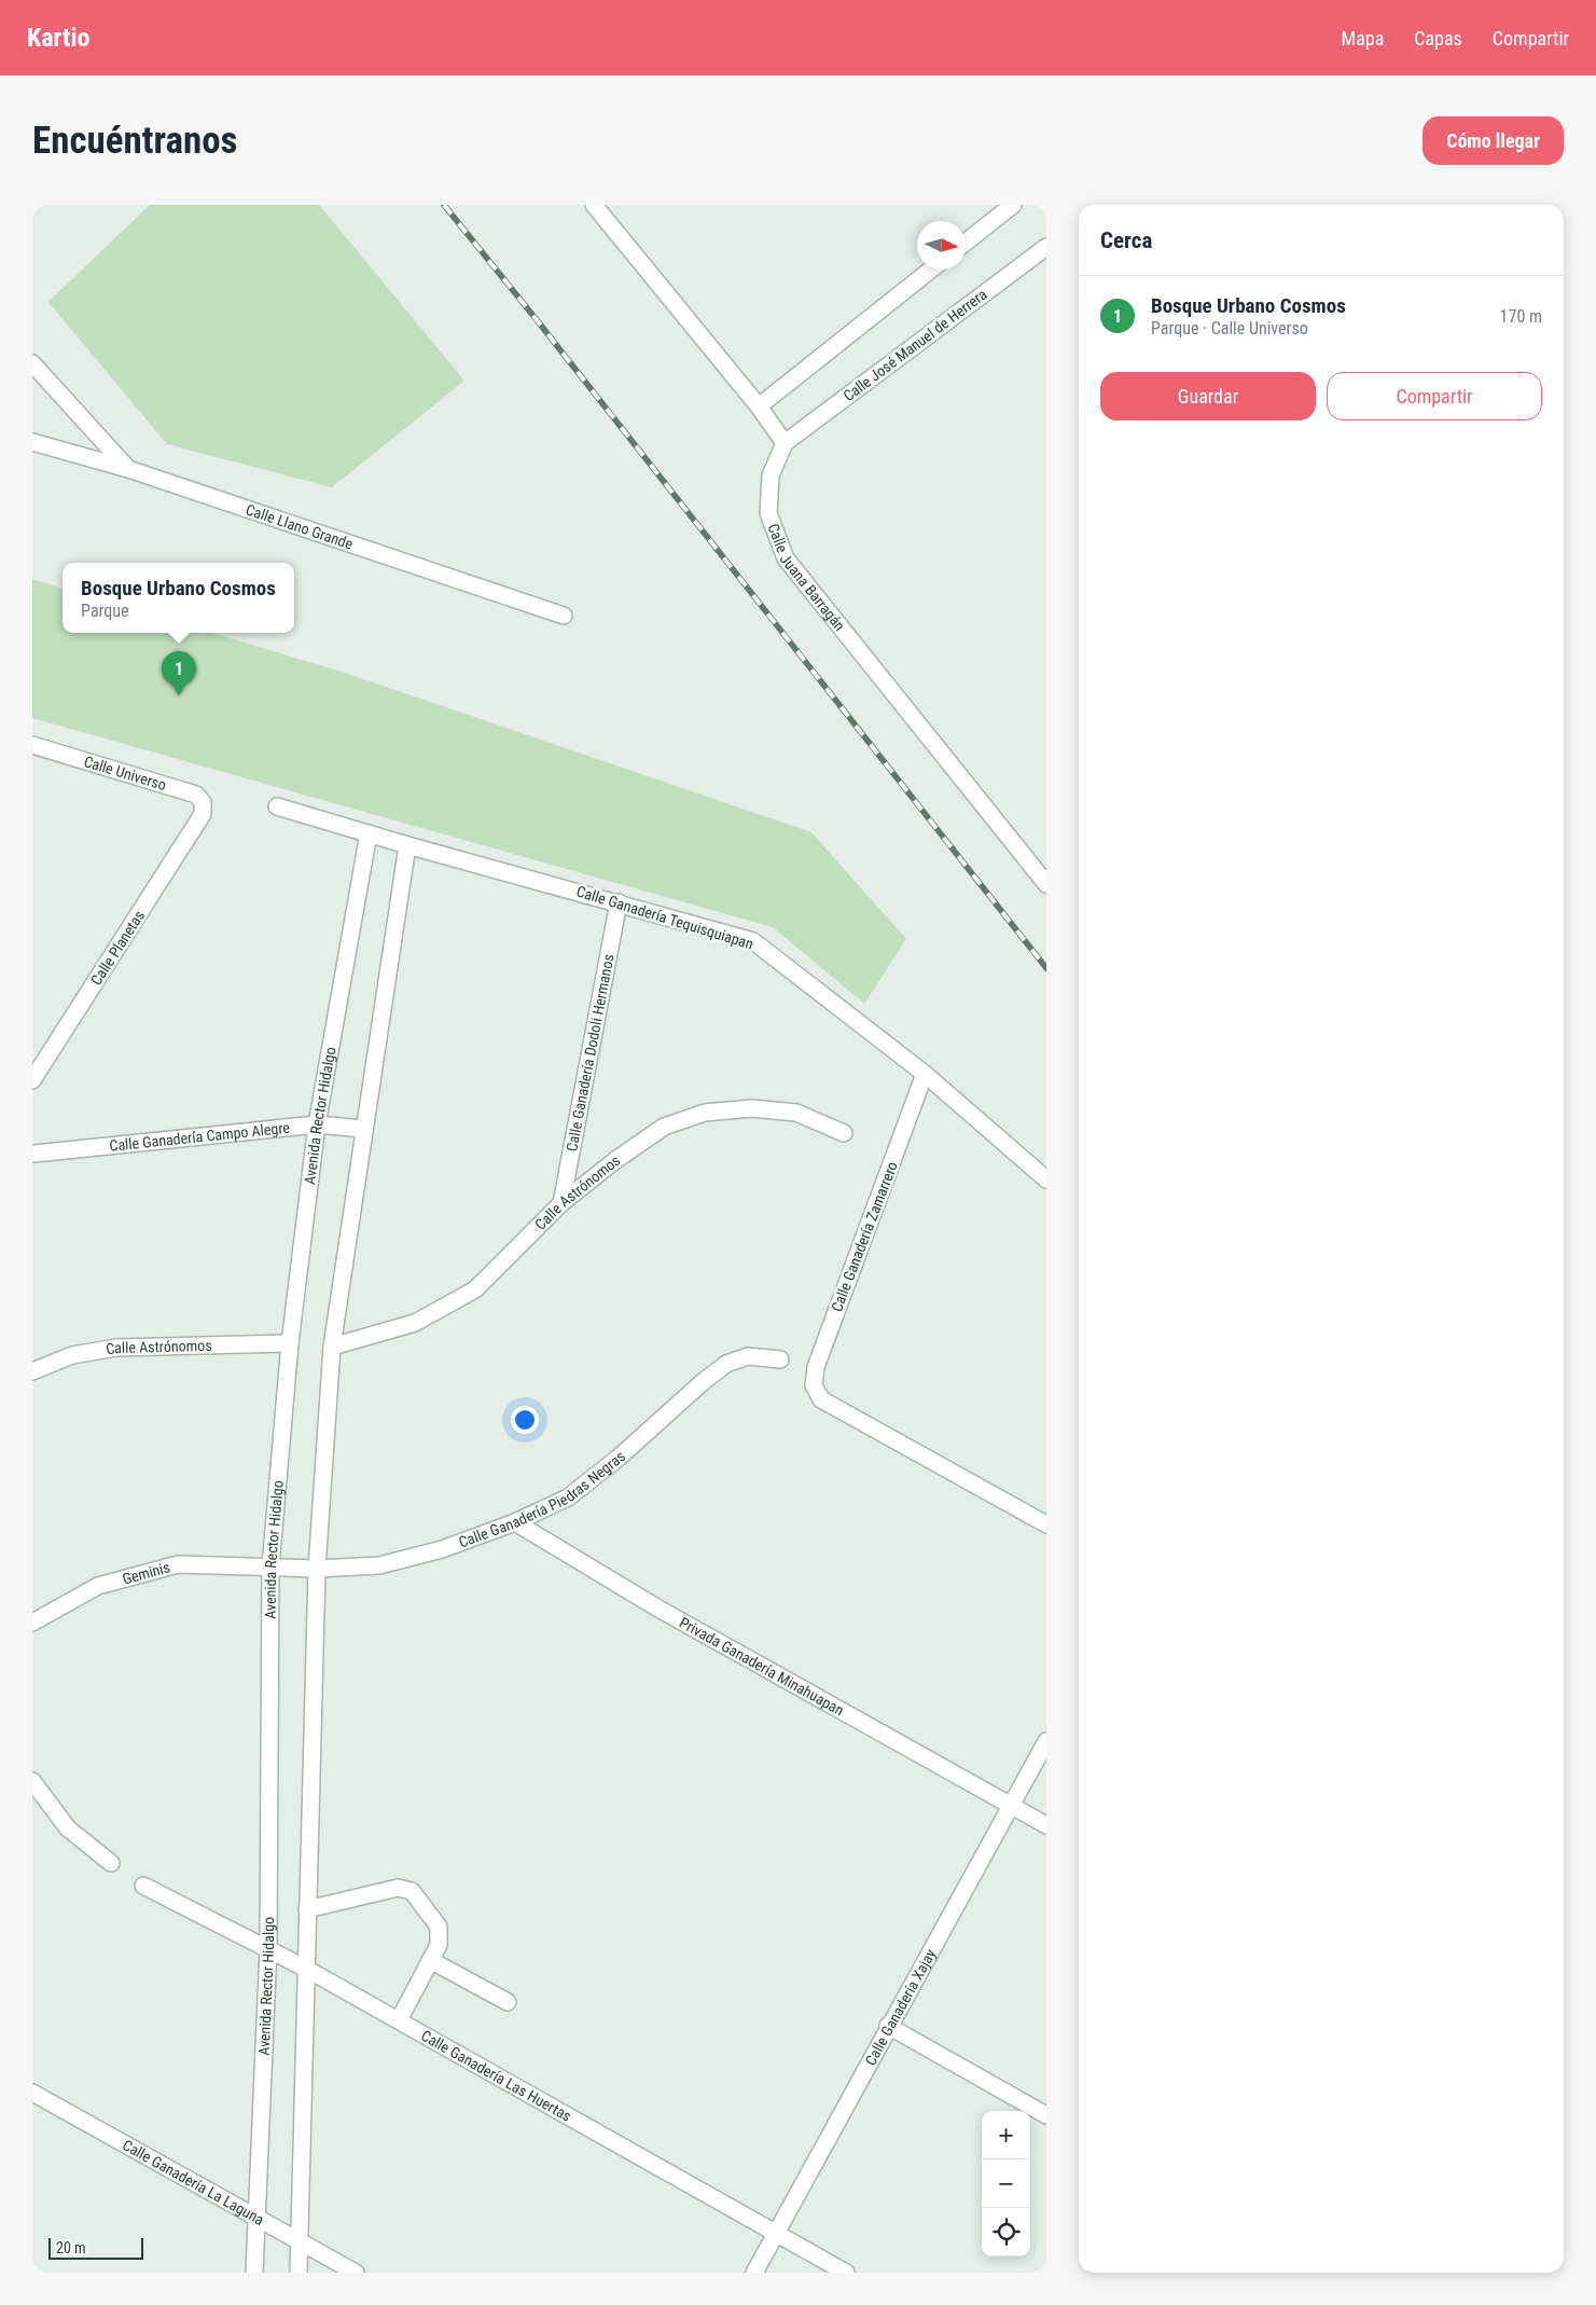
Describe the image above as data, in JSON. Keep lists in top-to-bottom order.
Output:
{
  "streets": {
    "street": [
      "Calle José Manuel de Herrera",
      "Calle Llano Grande",
      "Calle Juana Barragán",
      "Calle Universo",
      "Calle Ganadería Tequisquiapan",
      "Calle Planetas",
      "Calle Ganadería Dodoli Hermanos",
      "Avenida Rector Hidalgo",
      "Calle Ganadería Campo Alegre",
      "Calle Astrónomos",
      "Calle Ganadería Zamarrero",
      "Calle Ganadería Piedras Negras",
      "Geminis",
      "Privada Ganadería Minahuapan",
      "Calle Ganadería Xajay",
      "Calle Ganadería Las Huertas",
      "Calle Ganadería La Laguna"
    ]
  },
  "crossings": [
    ["Calle José Manuel de Herrera", "Calle Juana Barragán"],
    ["Calle Universo", "Calle Planetas"],
    ["Calle Ganadería Tequisquiapan", "Calle Ganadería Dodoli Hermanos"],
    ["Calle Ganadería Tequisquiapan", "Avenida Rector Hidalgo"],
    ["Calle Ganadería Tequisquiapan", "Calle Ganadería Zamarrero"],
    ["Calle Ganadería Dodoli Hermanos", "Calle Astrónomos"],
    ["Avenida Rector Hidalgo", "Calle Ganadería Campo Alegre"],
    ["Avenida Rector Hidalgo", "Calle Astrónomos"],
    ["Avenida Rector Hidalgo", "Calle Ganadería Piedras Negras"],
    ["Avenida Rector Hidalgo", "Geminis"],
    ["Avenida Rector Hidalgo", "Calle Ganadería Las Huertas"],
    ["Avenida Rector Hidalgo", "Calle Ganadería La Laguna"],
    ["Calle Ganadería Piedras Negras", "Geminis"],
    ["Calle Ganadería Piedras Negras", "Privada Ganadería Minahuapan"],
    ["Privada Ganadería Minahuapan", "Calle Ganadería Xajay"],
    ["Calle Ganadería Xajay", "Calle Ganadería Las Huertas"]
  ],
  "scale_bar": "20 m",
  "north": "right",
  "page": {
    "header": "Kartio",
    "nav": ["Mapa", "Capas", "Compartir"],
    "buttons": [
      "Cómo llegar",
      ["Guardar", "Compartir"]
    ],
    "title": "Encuéntranos",
    "heading": "Cerca",
    "list": [
      {
        "mark": "1",
        "name": "Bosque Urbano Cosmos",
        "note": "Parque · Calle Universo",
        "value": "170 m"
      }
    ],
    "popup": ["Bosque Urbano Cosmos", "Parque"],
    "pins": "1",
    "map_buttons": ["+", "−"],
    "scale": "20 m"
  }
}
